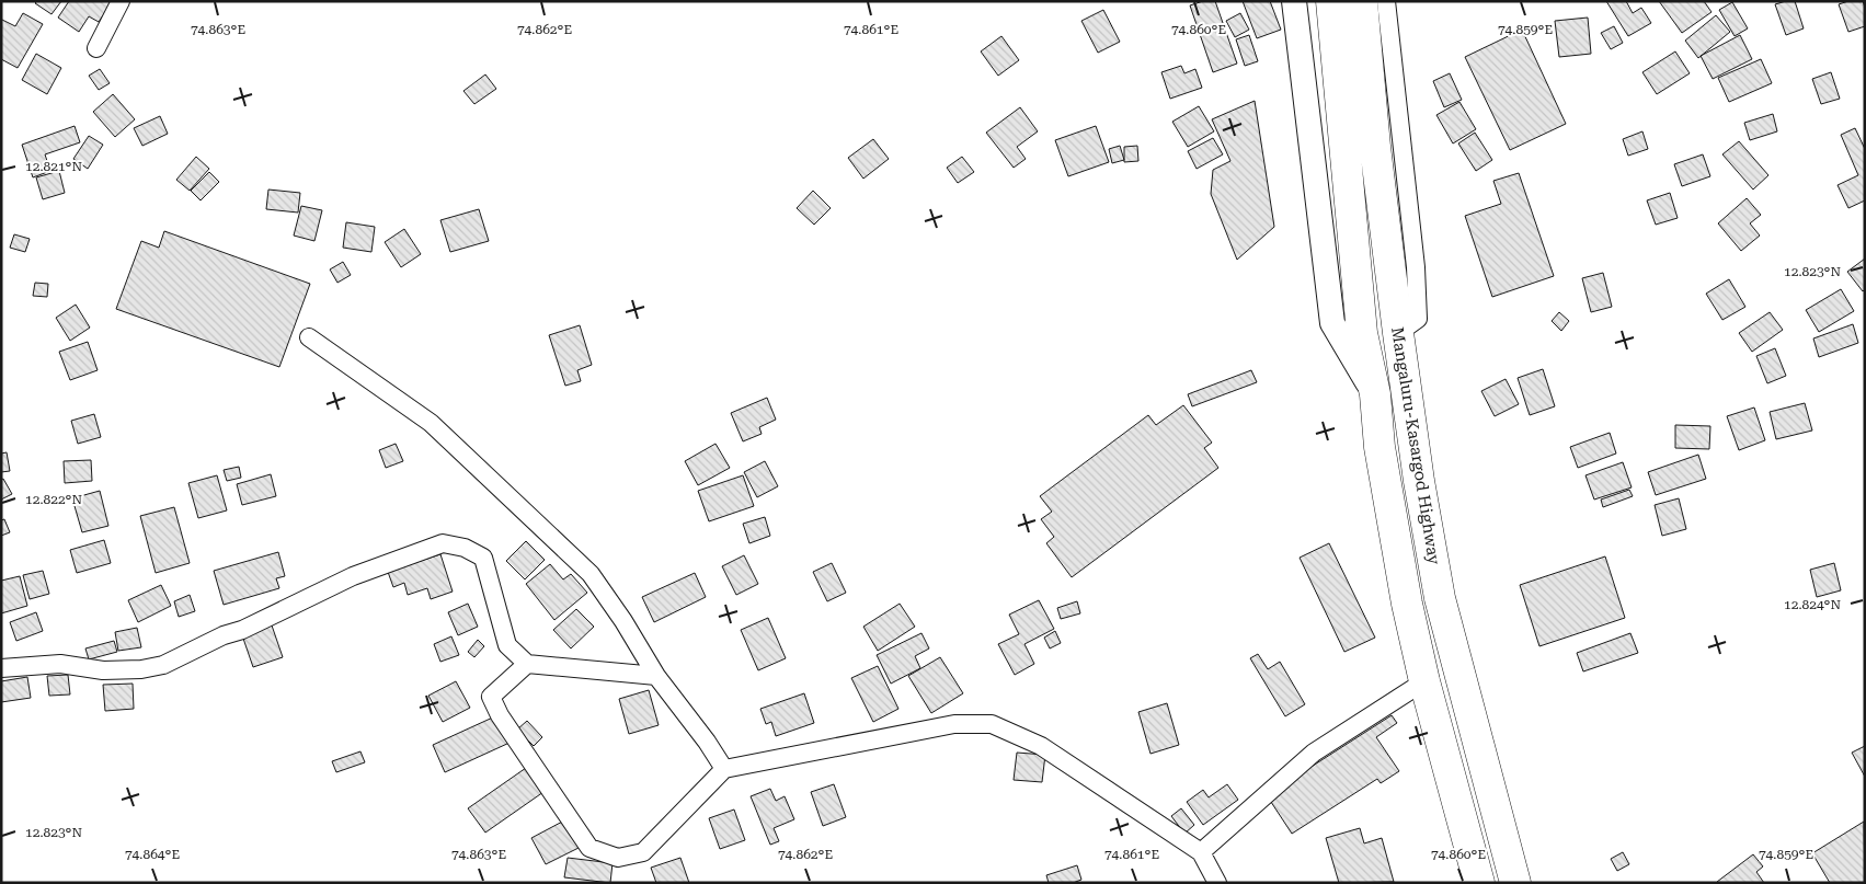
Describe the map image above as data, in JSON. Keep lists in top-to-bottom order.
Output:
{
  "streets": {
    "highway": ["Mangaluru-Kasargod Highway"]
  },
  "coordinates": [
    "74.863°E",
    "74.862°E",
    "74.861°E",
    "74.860°E",
    "74.859°E",
    "12.821°N",
    "12.823°N",
    "12.822°N",
    "12.824°N",
    "74.864°E"
  ]
}
